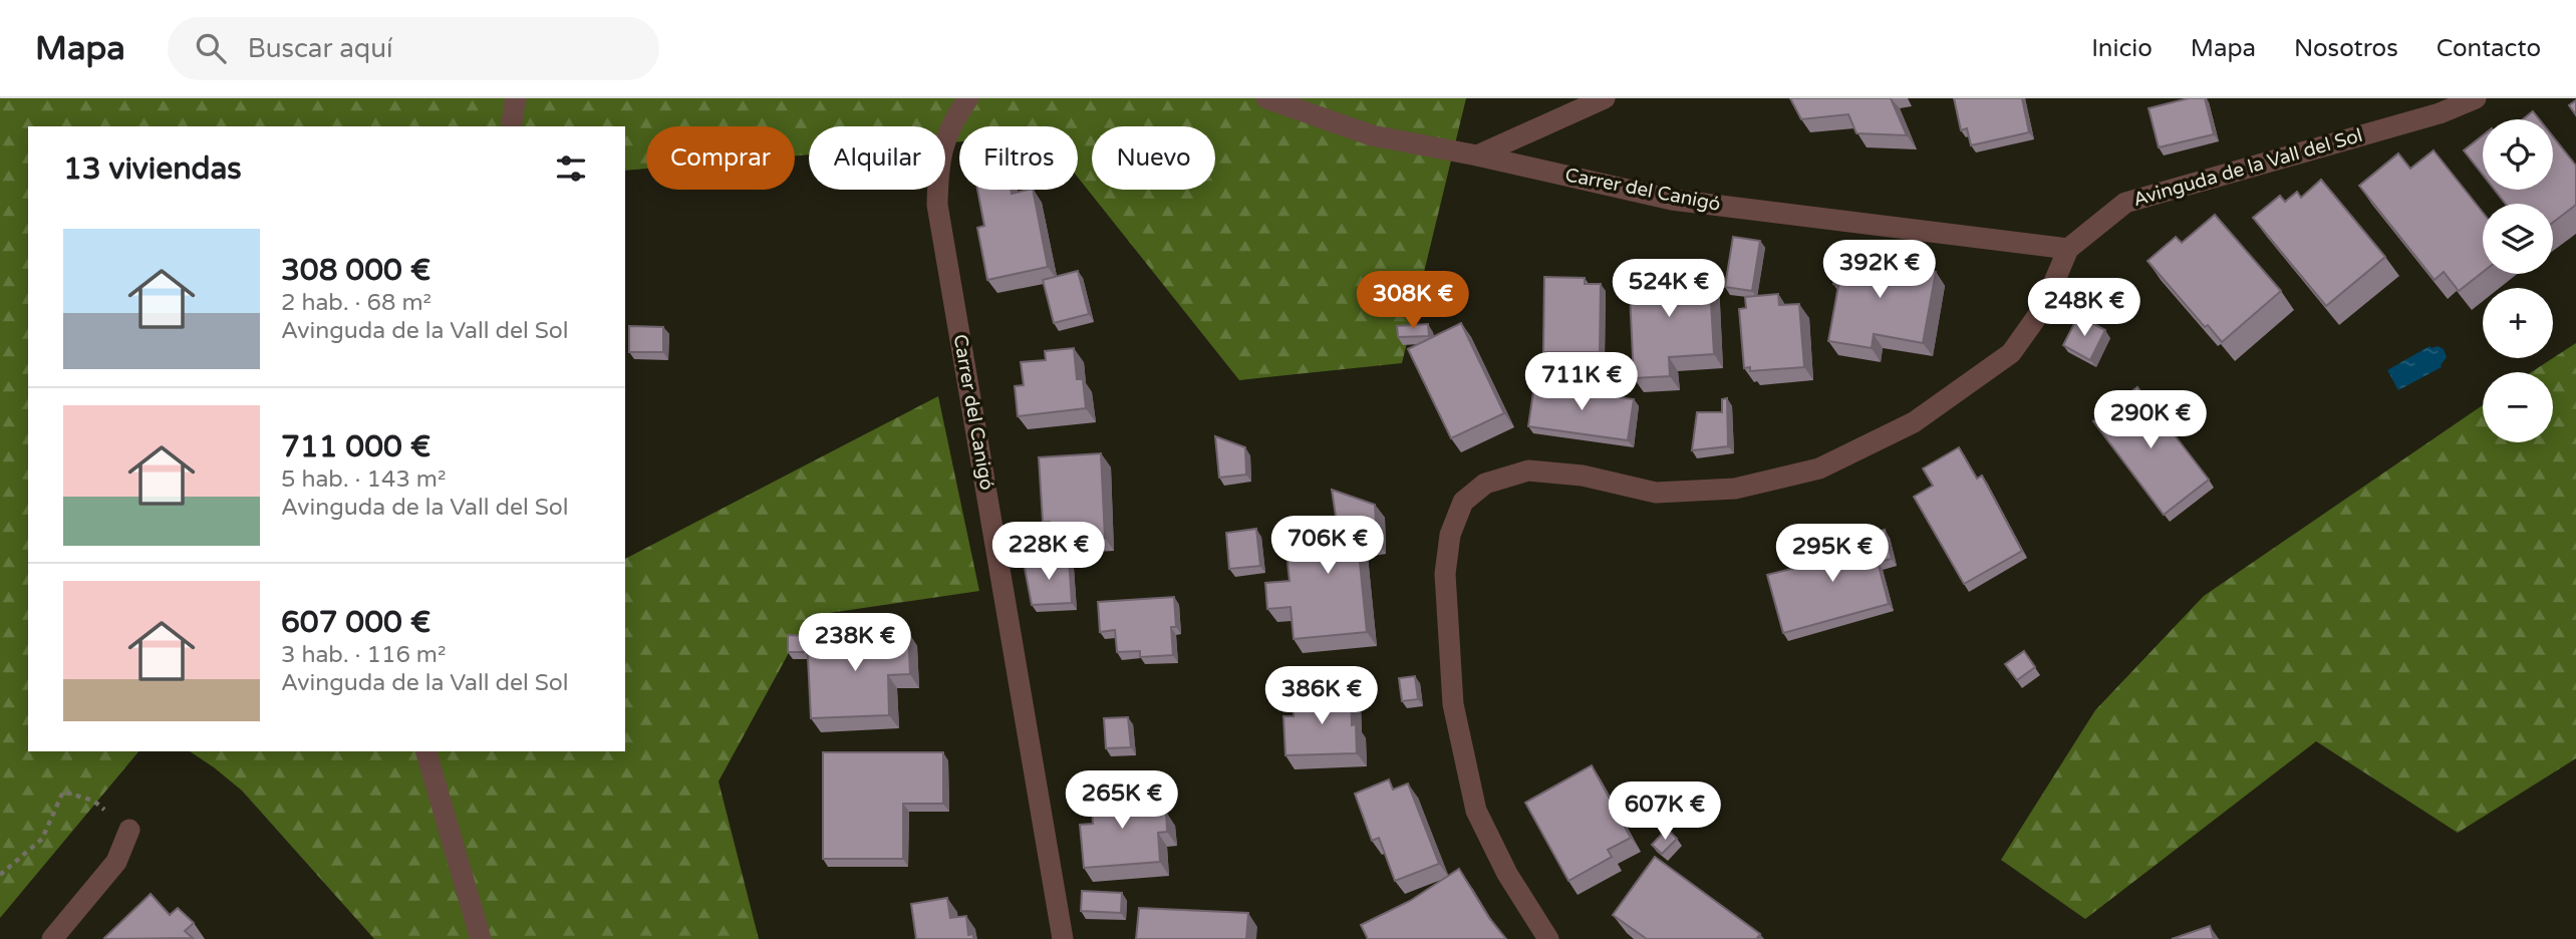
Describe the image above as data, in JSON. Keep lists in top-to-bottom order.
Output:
{
  "streets": {
    "street": ["Avinguda de la Vall del Sol", "Carrer del Canigó"]
  },
  "crossings": [
    ["Avinguda de la Vall del Sol", "Carrer del Canigó"]
  ],
  "page": {
    "header": "Mapa",
    "search": "Buscar aquí",
    "nav": [
      "Inicio",
      "Mapa",
      "Nosotros",
      "Contacto"
    ],
    "map_buttons": ["+", "−"],
    "chip": [
      "Comprar",
      "Alquilar",
      "Filtros",
      "Nuevo"
    ],
    "heading": "13 viviendas",
    "list": [
      {
        "name": "308 000 €",
        "note": "2 hab. · 68 m² · Avinguda de la Vall del Sol"
      },
      {
        "name": "711 000 €",
        "note": "5 hab. · 143 m² · Avinguda de la Vall del Sol"
      },
      {
        "name": "607 000 €",
        "note": "3 hab. · 116 m² · Avinguda de la Vall del Sol"
      }
    ],
    "price": [
      "392K €",
      "524K €",
      "308K €",
      "248K €",
      "711K €",
      "290K €",
      "706K €",
      "228K €",
      "295K €",
      "238K €",
      "386K €",
      "265K €",
      "607K €"
    ]
  }
}
